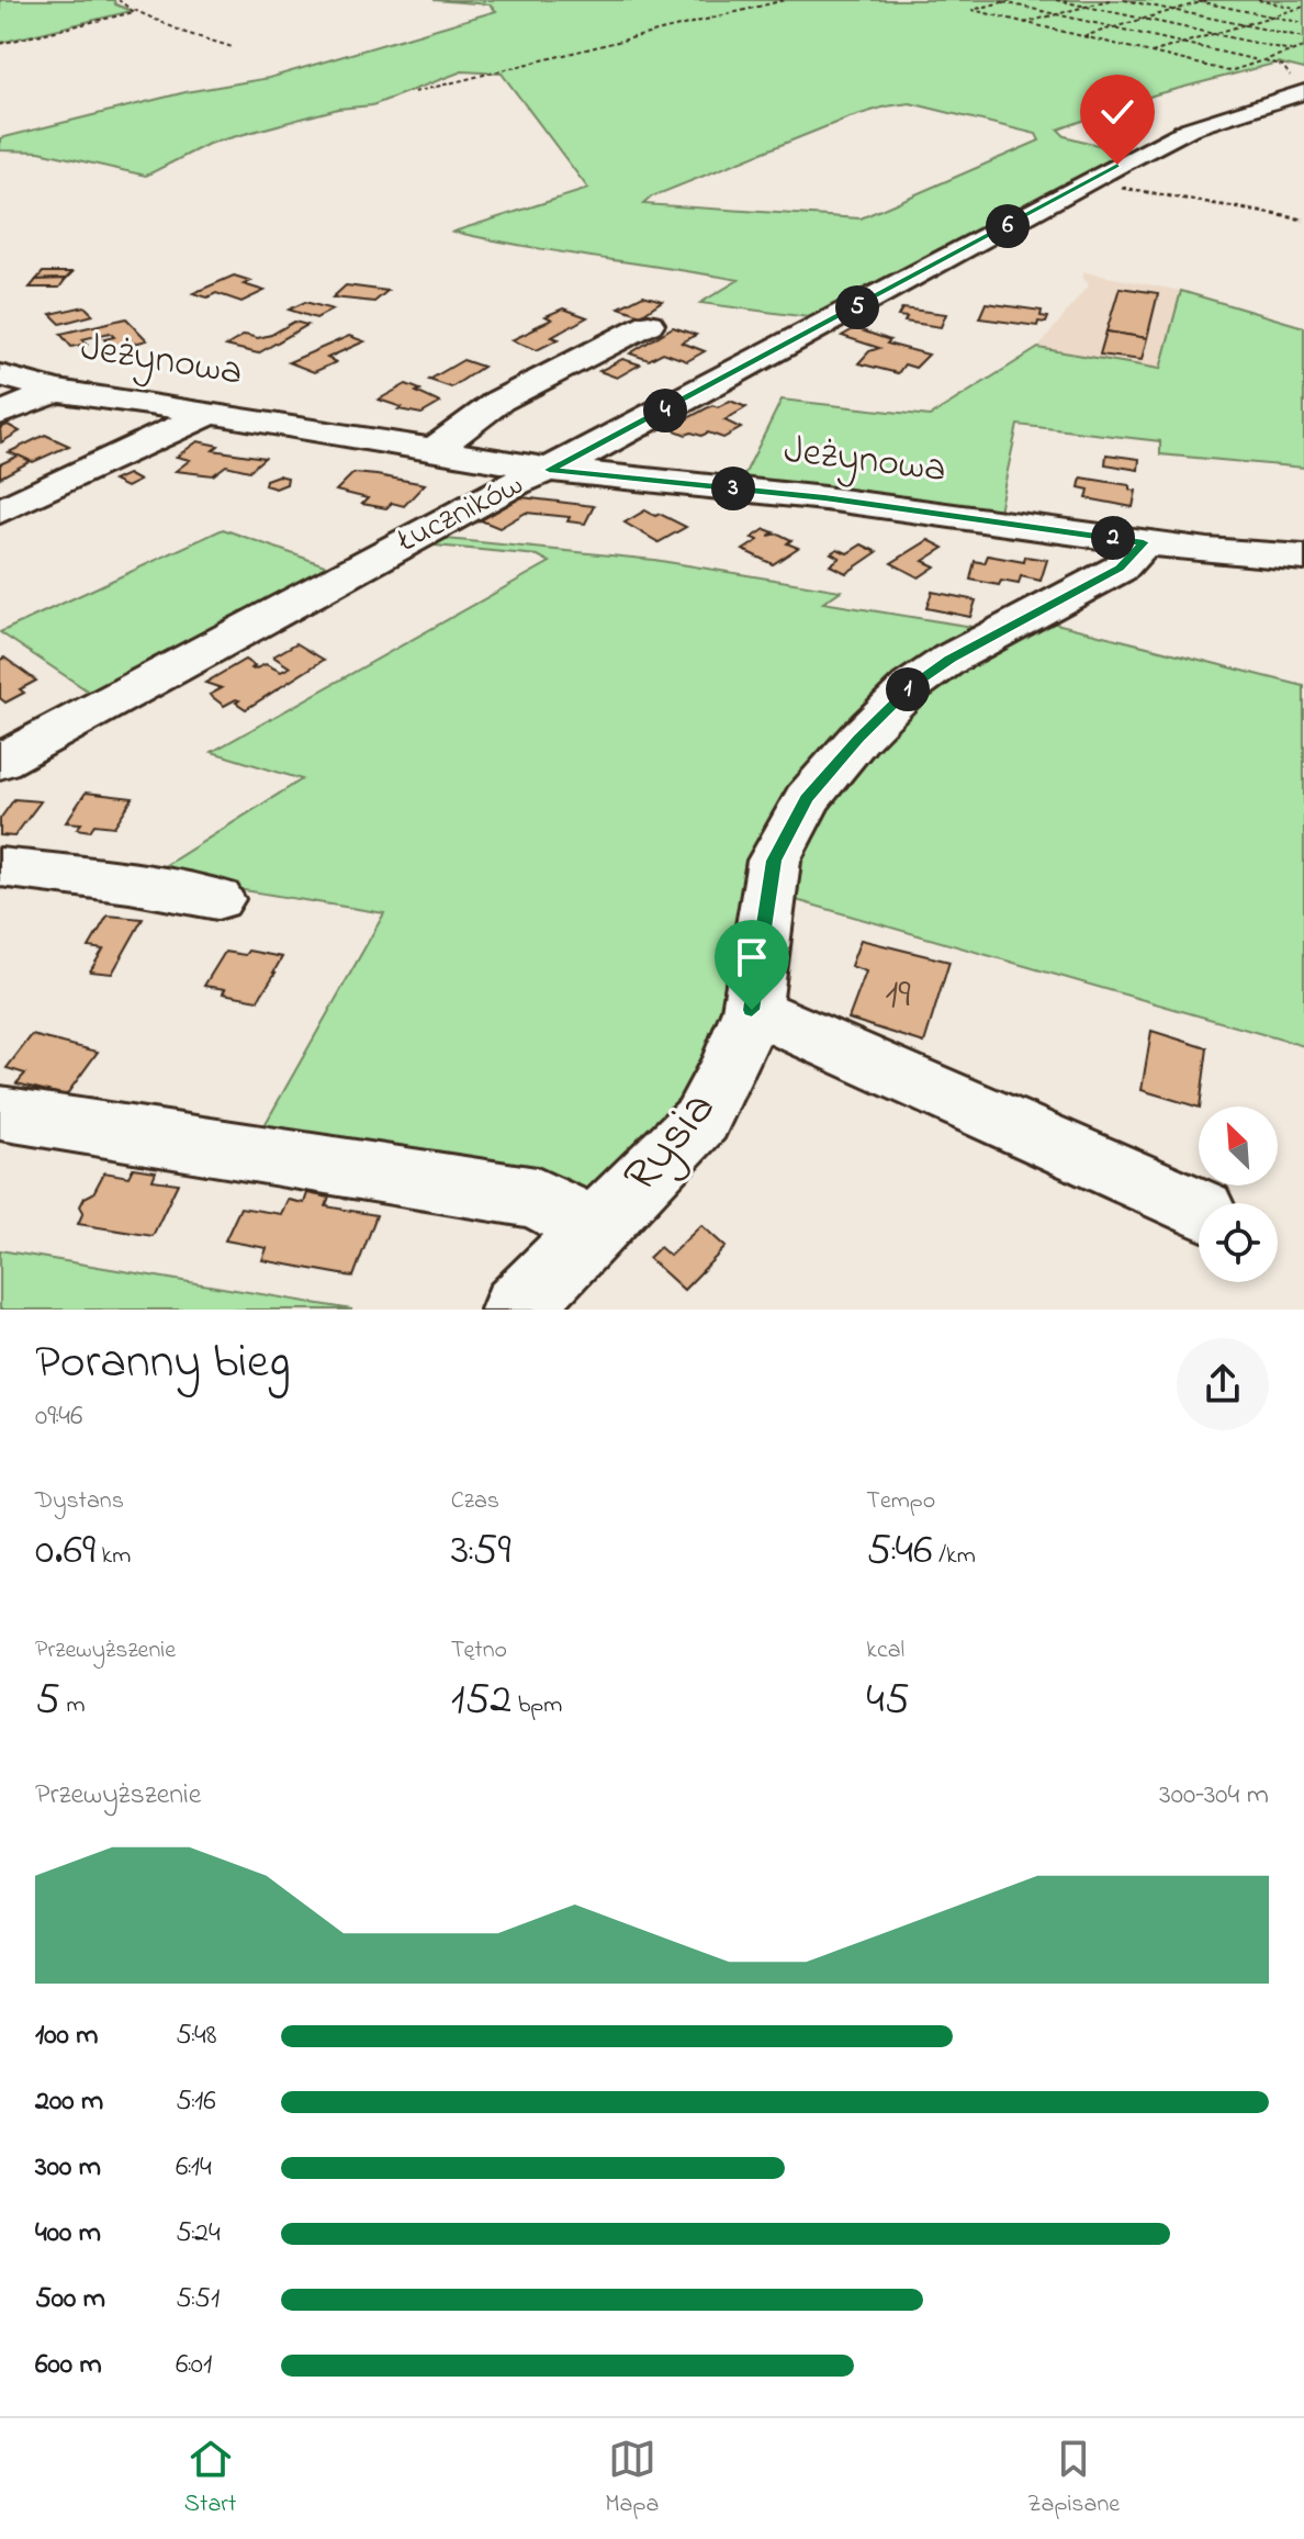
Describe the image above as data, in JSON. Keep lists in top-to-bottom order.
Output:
{
  "streets": {
    "street": ["Jeżynowa", "Łuczników", "Rysia"]
  },
  "crossings": [
    ["Jeżynowa", "Łuczników"],
    ["Jeżynowa", "Rysia"]
  ],
  "house_numbers": ["19"],
  "north": "top left",
  "page": {
    "pins": [
      "6",
      "5",
      "4",
      "3",
      "2",
      "1"
    ],
    "heading": ["Poranny bieg", "09:46"],
    "stats": [
      ["Dystans", "0.69 km"],
      ["Czas", "3:59"],
      ["Tempo", "5:46 /km"],
      ["Przewyższenie", "5 m"],
      ["Tętno", "152 bpm"],
      ["kcal", "45"]
    ],
    "chart": ["Przewyższenie", "300–304 m"],
    "list": [
      {
        "name": "100 m",
        "note": "5:48"
      },
      {
        "name": "200 m",
        "note": "5:16"
      },
      {
        "name": "300 m",
        "note": "6:14"
      },
      {
        "name": "400 m",
        "note": "5:24"
      },
      {
        "name": "500 m",
        "note": "5:51"
      },
      {
        "name": "600 m",
        "note": "6:01"
      }
    ],
    "tabs": ["Start", "Mapa", "Zapisane"]
  }
}
